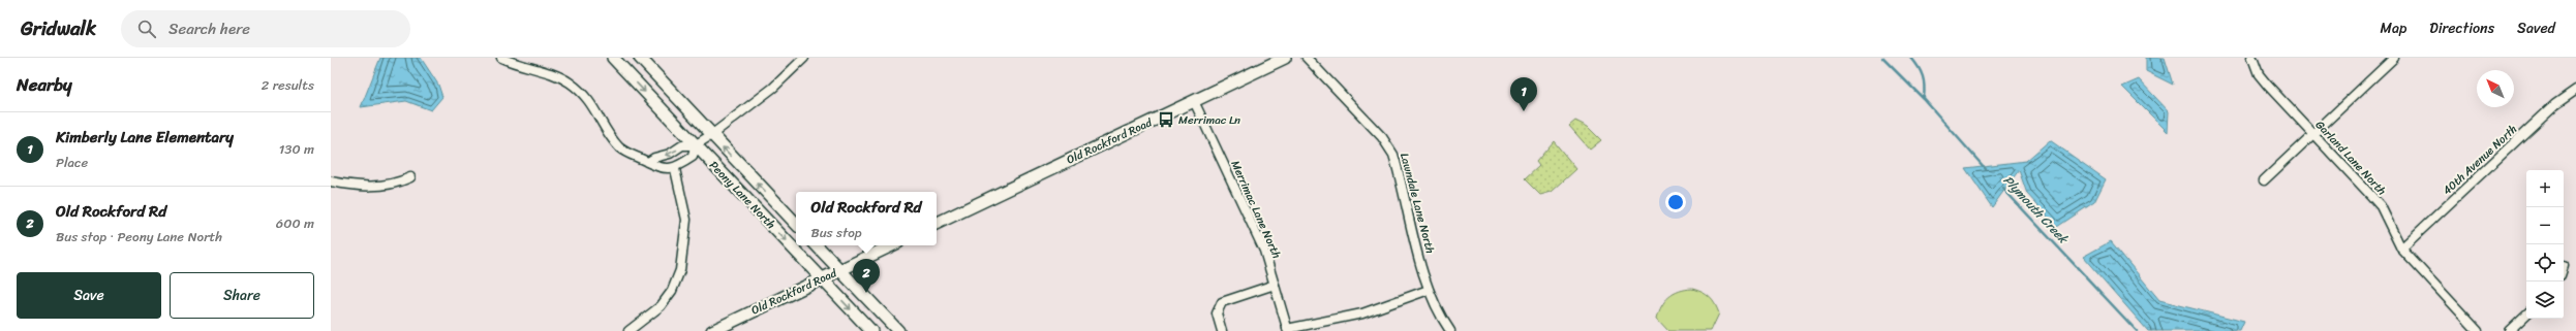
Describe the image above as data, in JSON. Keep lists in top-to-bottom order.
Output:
{
  "streets": {
    "main road": ["Old Rockford Road", "Peony Lane North"],
    "street": [
      "Garland Lane North",
      "40th Avenue North",
      "Lawndale Lane North",
      "Merrimac Lane North"
    ]
  },
  "crossings": [
    ["Old Rockford Road", "Peony Lane North"],
    ["Old Rockford Road", "Merrimac Lane North"],
    ["Garland Lane North", "40th Avenue North"]
  ],
  "water": ["Plymouth Creek"],
  "places": {
    "bus stop": ["Merrimac Ln"]
  },
  "north": "top left",
  "page": {
    "header": "Gridwalk",
    "search": "Search here",
    "nav": ["Map", "Directions", "Saved"],
    "heading": ["Nearby", "2 results"],
    "pins": ["1", "2"],
    "list": [
      {
        "mark": "1",
        "name": "Kimberly Lane Elementary",
        "note": "Place",
        "value": "130 m"
      },
      {
        "mark": "2",
        "name": "Old Rockford Rd",
        "note": "Bus stop · Peony Lane North",
        "value": "600 m"
      }
    ],
    "map_buttons": ["+", "−"],
    "popup": ["Old Rockford Rd", "Bus stop"],
    "buttons": ["Save", "Share"]
  }
}
